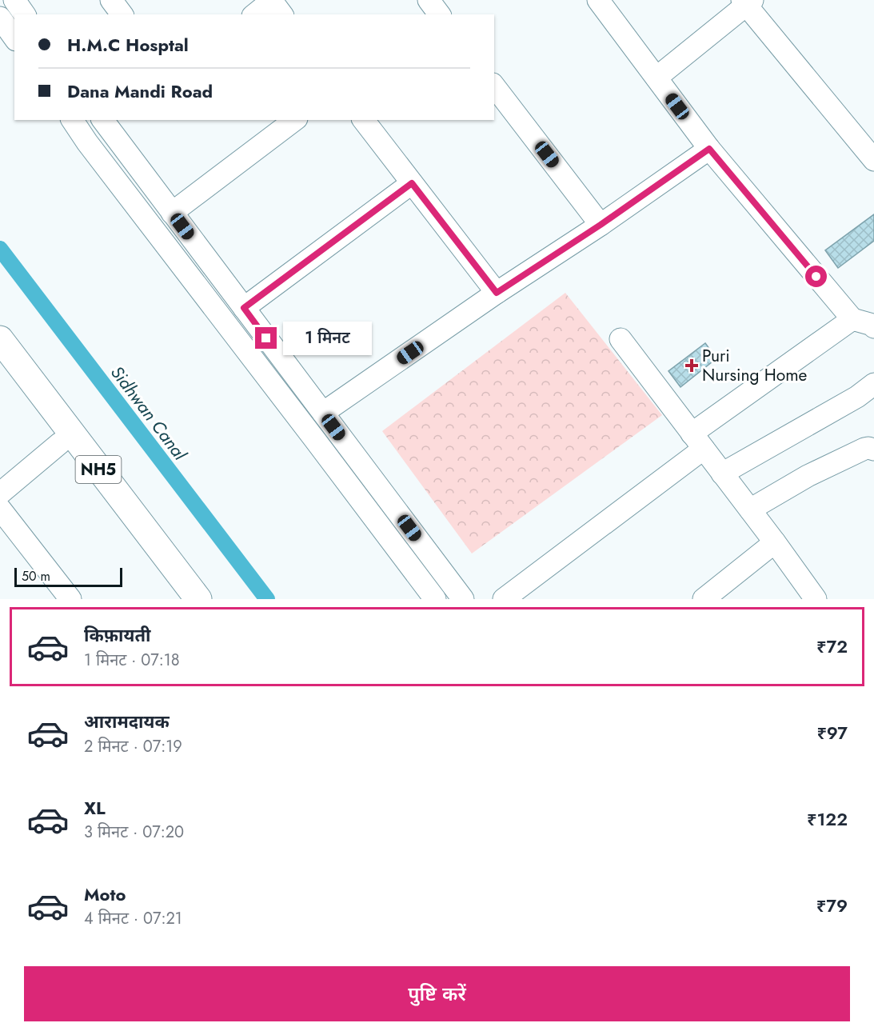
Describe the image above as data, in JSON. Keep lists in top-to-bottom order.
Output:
{
  "streets": {
    "highway": ["NH5"]
  },
  "water": ["Sidhwan Canal"],
  "places": {
    "health": ["Puri Nursing Home"]
  },
  "scale_bar": "50 m",
  "page": {
    "banner": ["H.M.C Hosptal", "Dana Mandi Road"],
    "bubble": "1 मिनट",
    "scale": "50 m",
    "list": [
      {
        "name": "किफ़ायती",
        "note": "1 मिनट · 07:18",
        "value": "₹72"
      },
      {
        "name": "आरामदायक",
        "note": "2 मिनट · 07:19",
        "value": "₹97"
      },
      {
        "name": "XL",
        "note": "3 मिनट · 07:20",
        "value": "₹122"
      },
      {
        "name": "Moto",
        "note": "4 मिनट · 07:21",
        "value": "₹79"
      }
    ],
    "buttons": "पुष्टि करें"
  }
}
